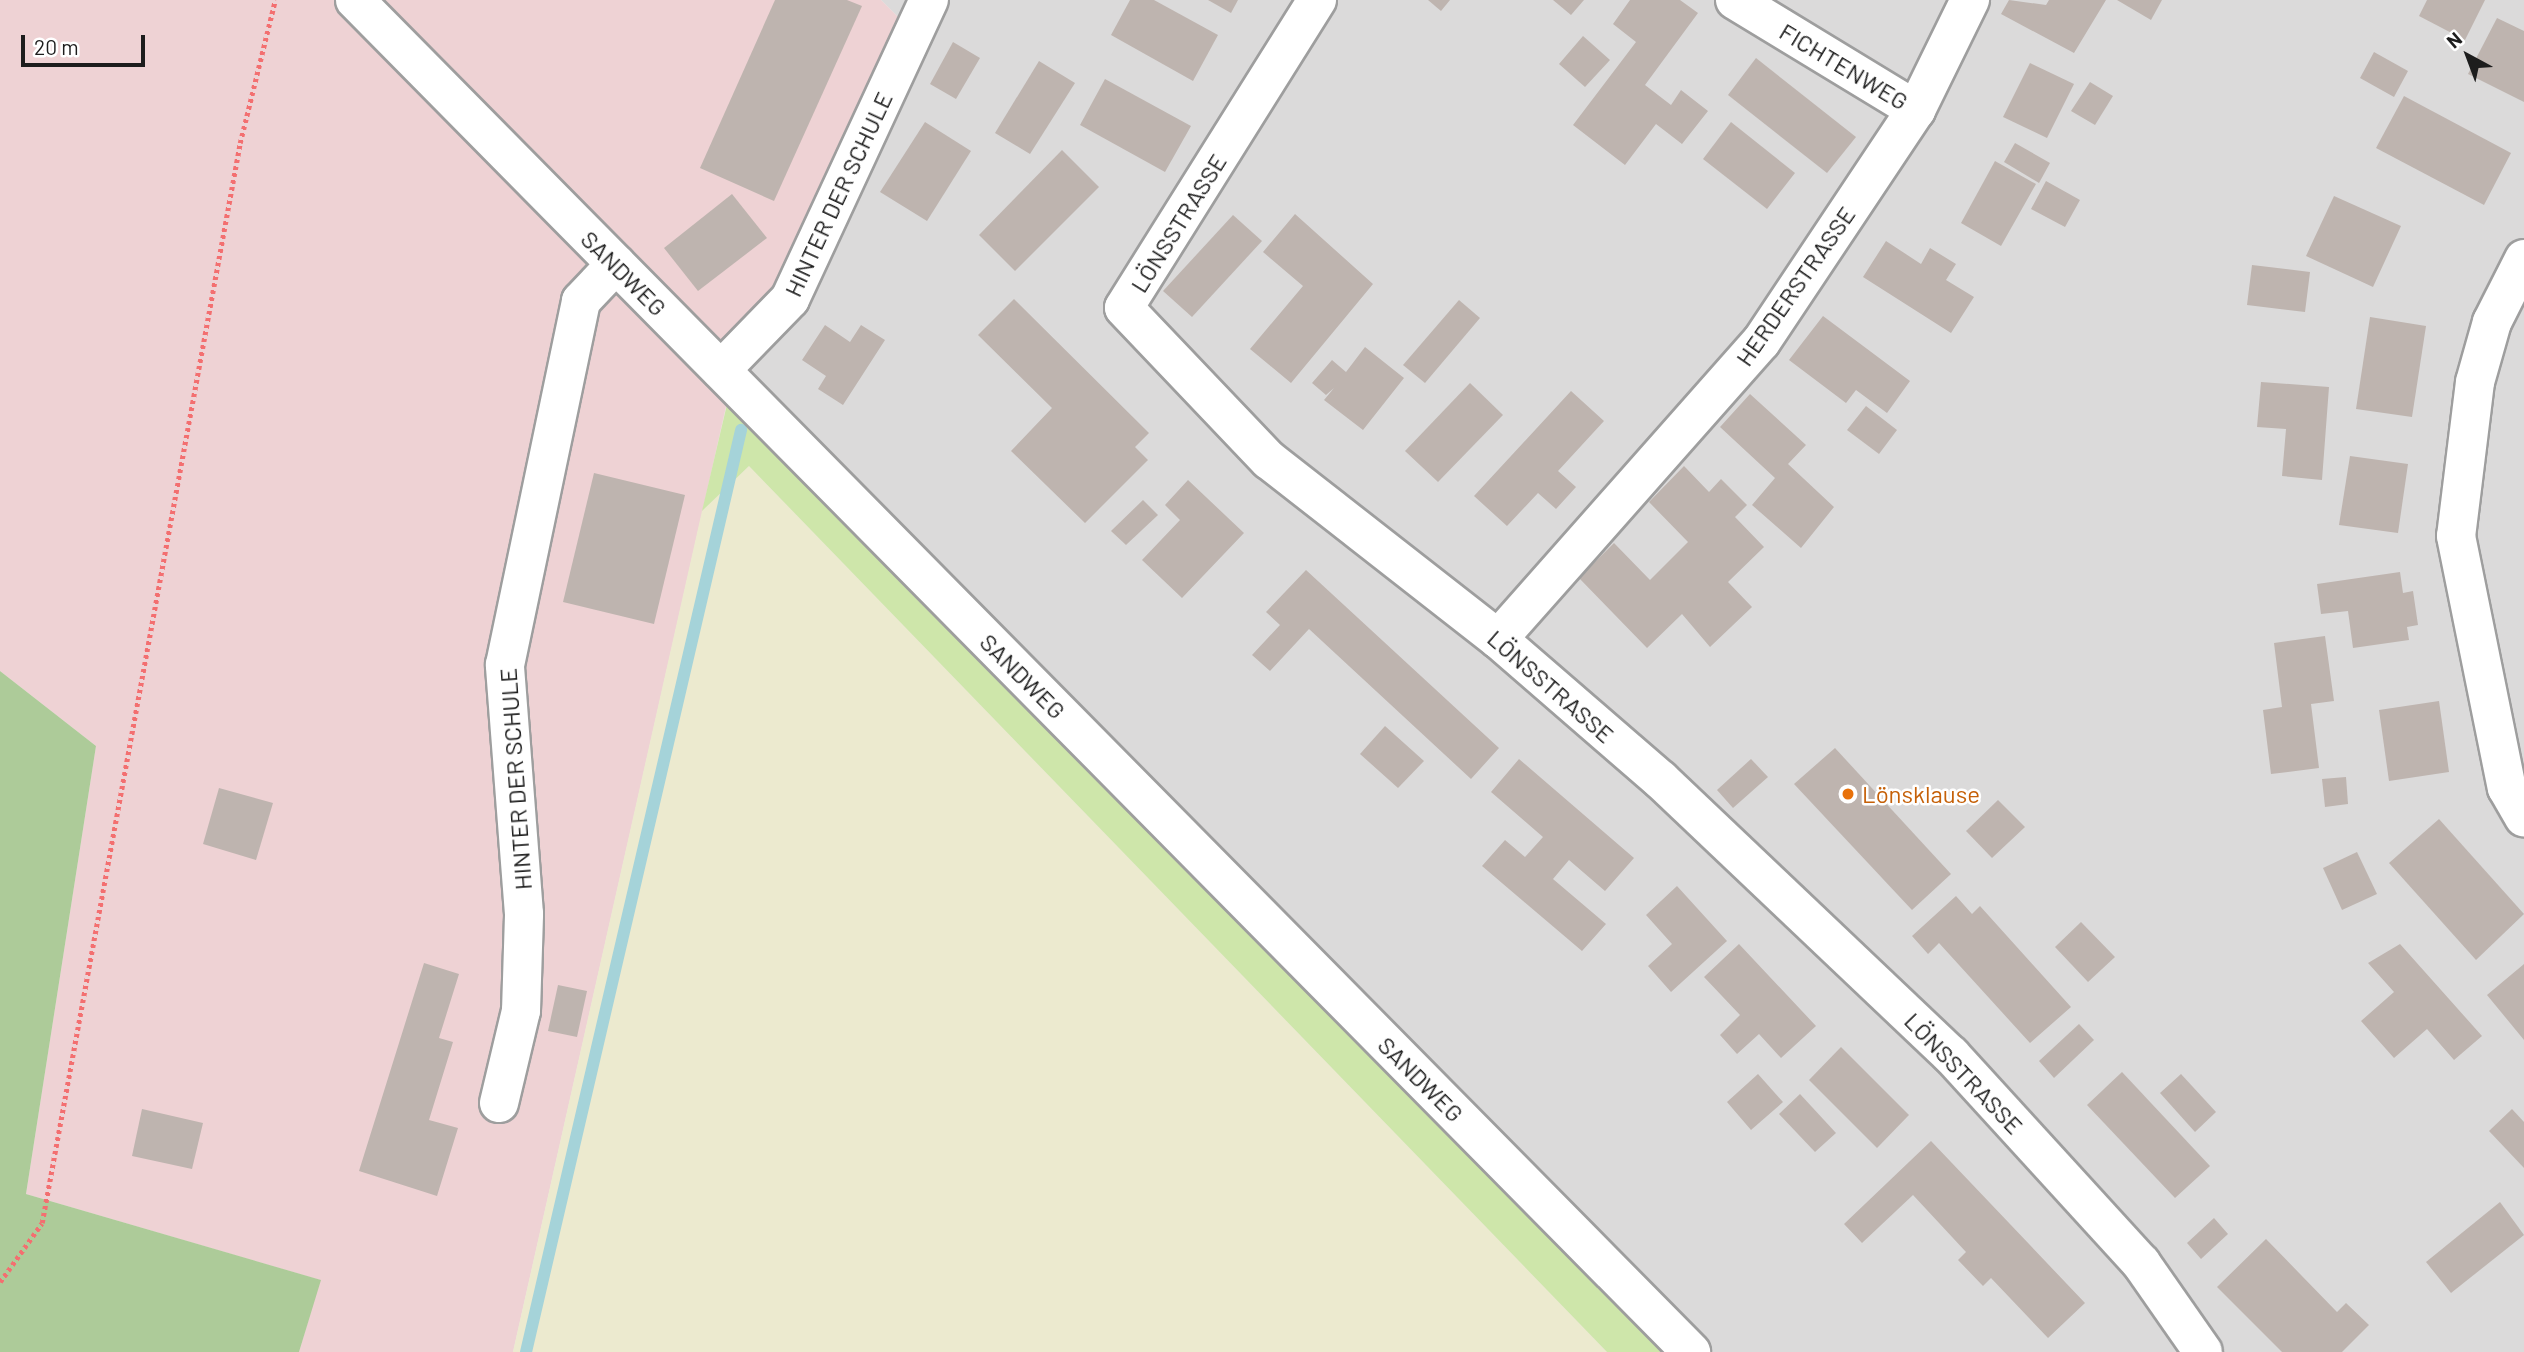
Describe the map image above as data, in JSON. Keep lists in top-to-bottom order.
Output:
{
  "streets": {
    "street": [
      "FICHTENWEG",
      "HINTER DER SCHULE",
      "LÖNSSTRASSE",
      "SANDWEG",
      "HERDERSTRASSE"
    ]
  },
  "crossings": [
    ["FICHTENWEG", "HERDERSTRASSE"],
    ["HINTER DER SCHULE", "SANDWEG"],
    ["LÖNSSTRASSE", "HERDERSTRASSE"]
  ],
  "places": ["Lönsklause"],
  "scale_bar": "20 m",
  "north": "top left"
}
